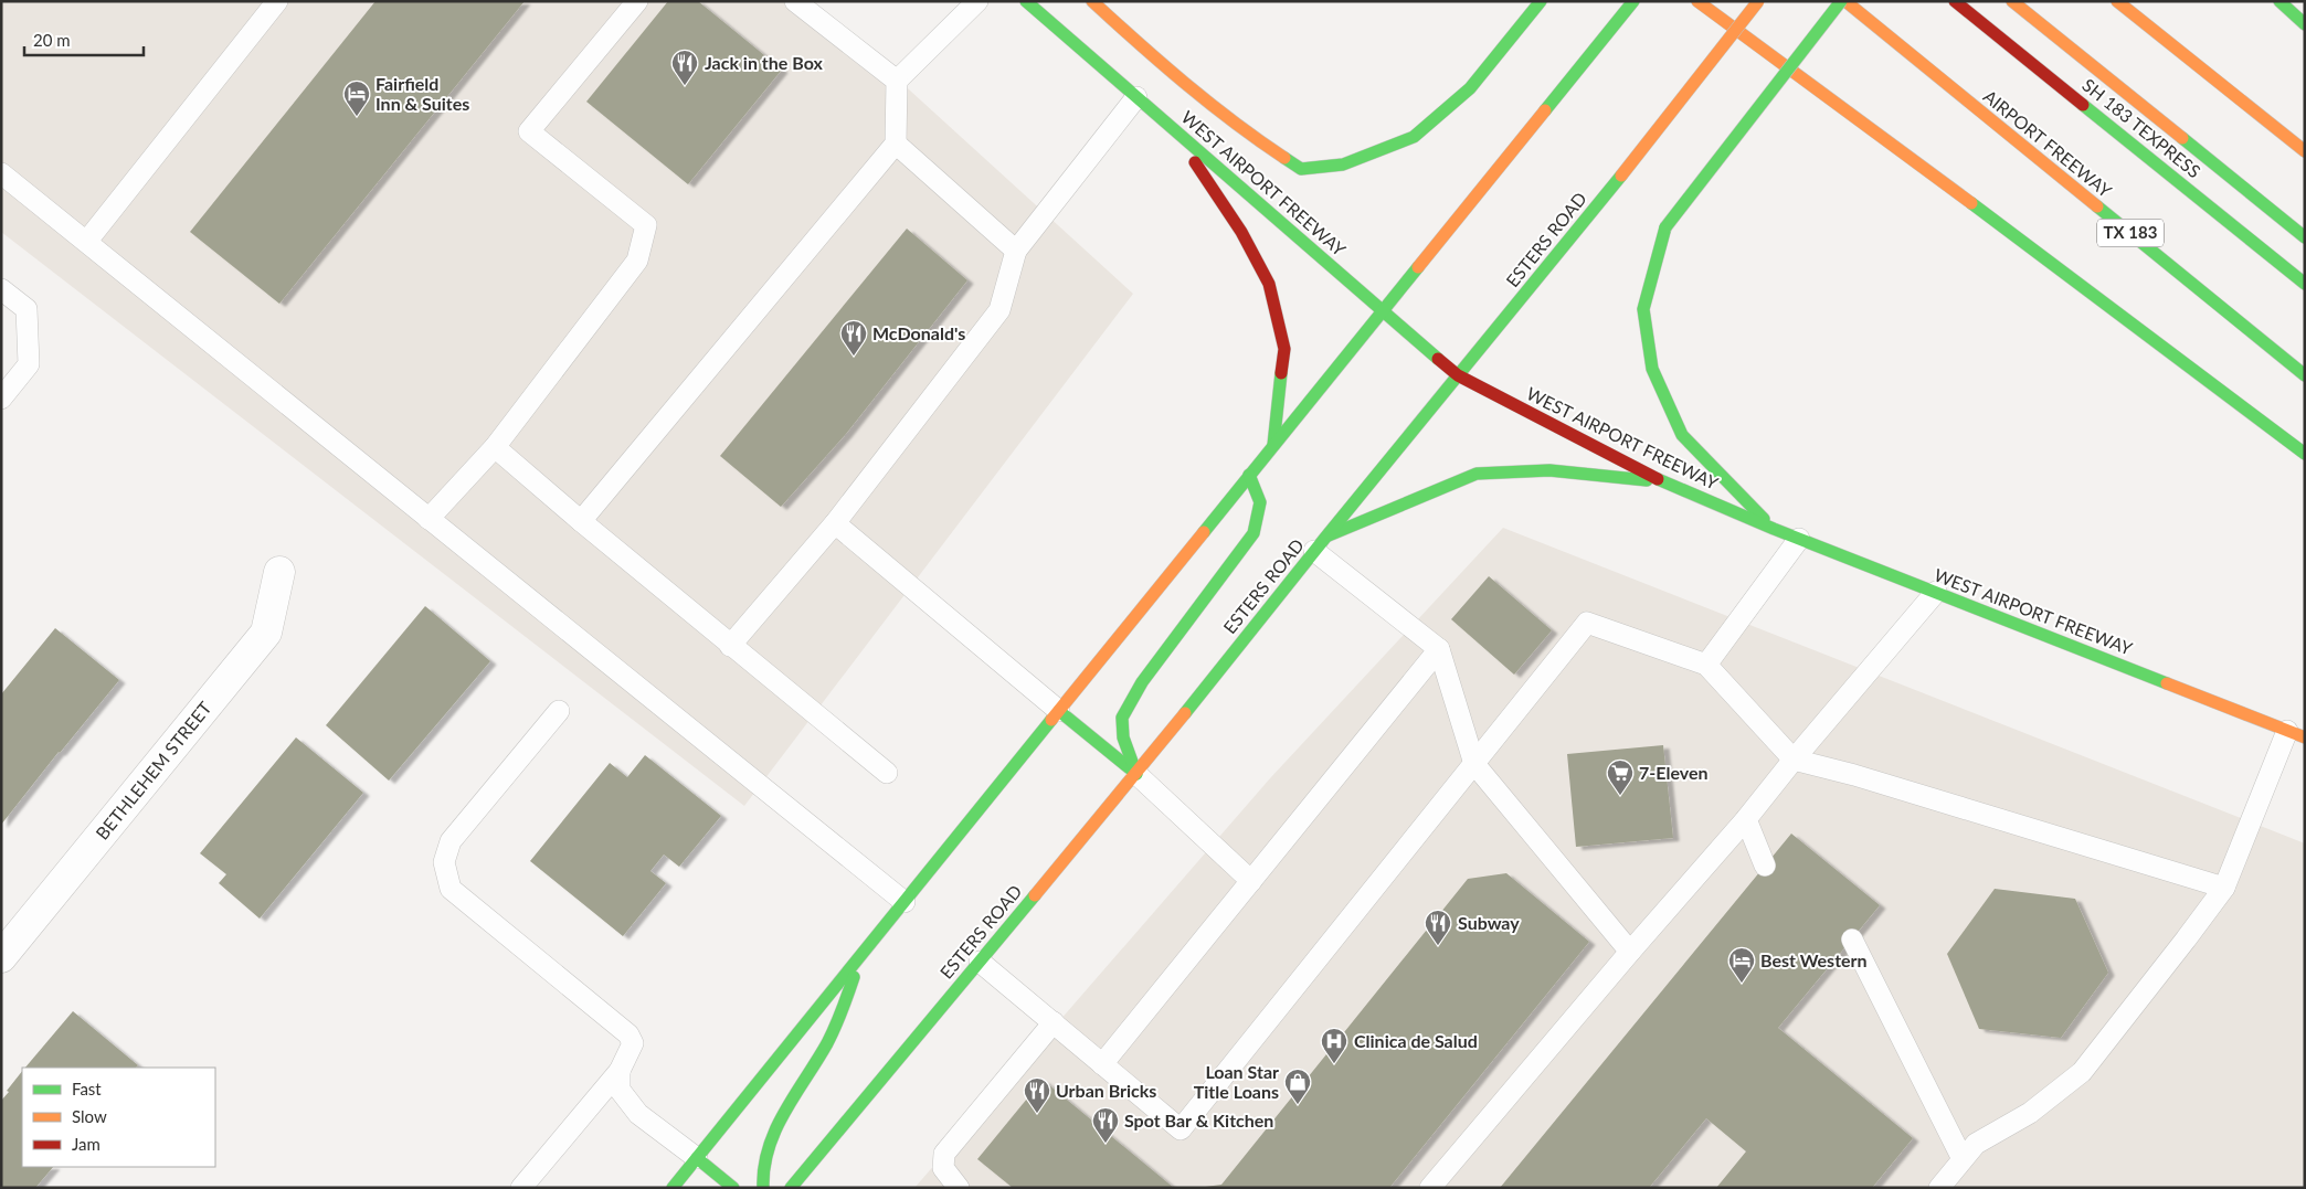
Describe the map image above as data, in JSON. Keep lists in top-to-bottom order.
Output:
{
  "streets": {
    "main road": [
      "SH 183 TEXPRESS",
      "AIRPORT FREEWAY",
      "WEST AIRPORT FREEWAY",
      "TX 183",
      "ESTERS ROAD"
    ],
    "street": ["BETHLEHEM STREET"]
  },
  "crossings": [
    ["WEST AIRPORT FREEWAY", "ESTERS ROAD"]
  ],
  "places": {
    "restaurant": [
      "Jack in the Box",
      "McDonald's",
      "Subway",
      "Urban Bricks",
      "Spot Bar & Kitchen"
    ],
    "hotel": ["Fairfield Inn & Suites", "Best Western"],
    "supermarket": ["7-Eleven"],
    "hospital": ["Clinica de Salud"],
    "shop": ["Loan Star Title Loans"]
  },
  "legend": ["Fast", "Slow", "Jam"],
  "scale_bar": "20 m"
}
